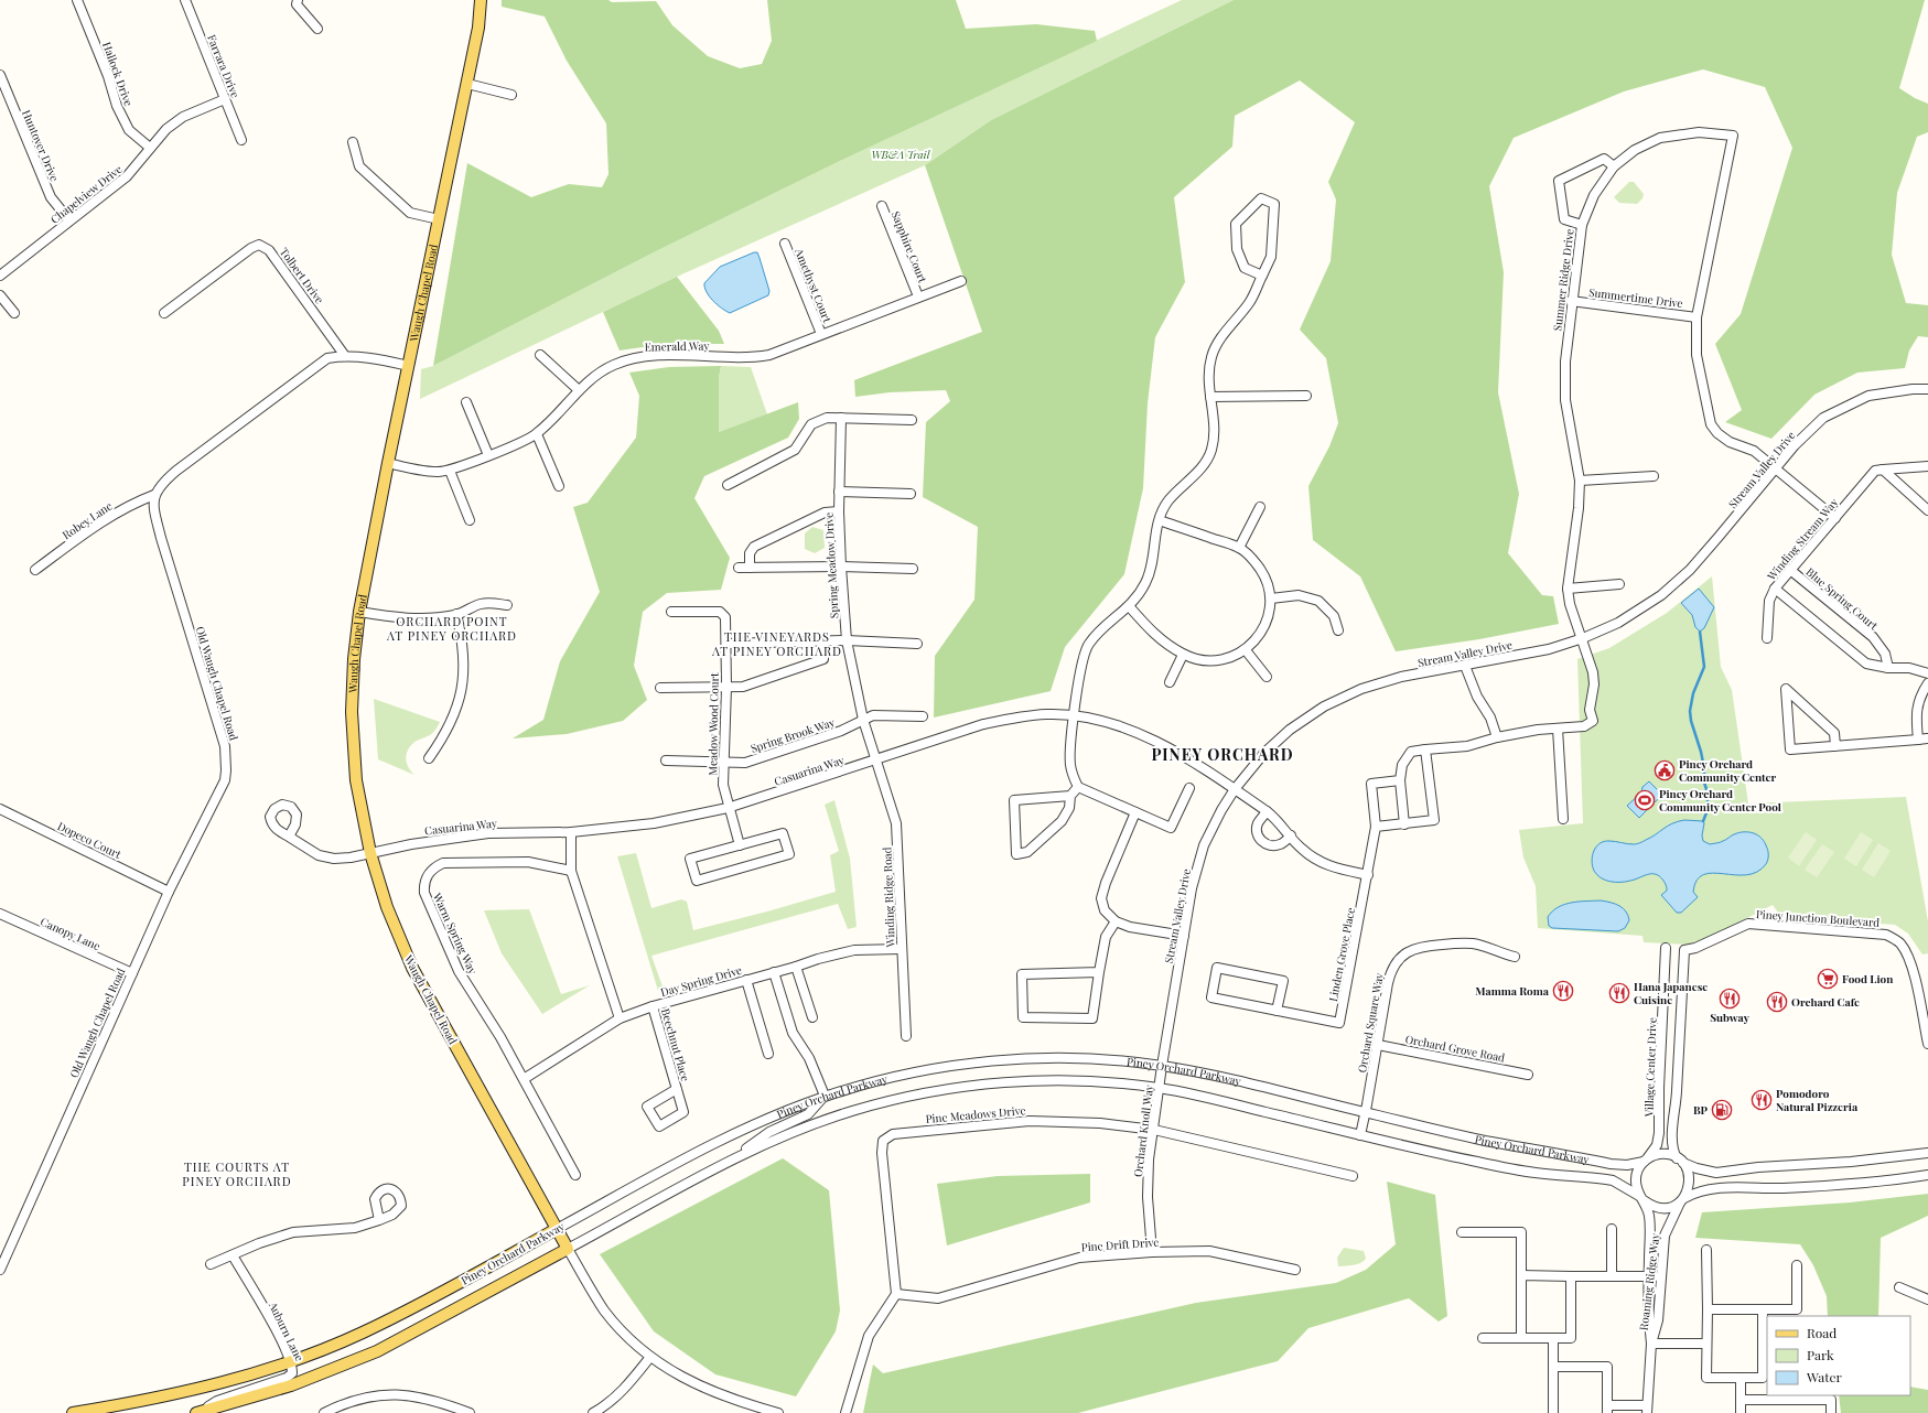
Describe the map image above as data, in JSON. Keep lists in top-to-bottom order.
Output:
{
  "streets": {
    "main road": ["Waugh Chapel Road", "Piney Orchard Parkway"],
    "street": [
      "Farrara Drive",
      "Hallock Drive",
      "Huntover Drive",
      "Chapelview Drive",
      "Sapphire Court",
      "Tolbert Drive",
      "Summer Ridge Drive",
      "Amethyst Court",
      "Summertime Drive",
      "Emerald Way",
      "Stream Valley Drive",
      "Robey Lane",
      "Winding Stream Way",
      "Spring Meadow Drive",
      "Blue Spring Court",
      "Old Waugh Chapel Road",
      "Meadow Wood Court",
      "Spring Brook Way",
      "Casuarina Way",
      "Dopeco Court",
      "Winding Ridge Road",
      "Piney Junction Boulevard",
      "Canopy Lane",
      "Warm Spring Way",
      "Linden Grove Place",
      "Day Spring Drive",
      "Orchard Square Way",
      "Beechnut Place",
      "Orchard Grove Road",
      "Village Center Drive",
      "Pine Meadows Drive",
      "Orchard Knoll Way",
      "Pine Drift Drive",
      "Roaming Ridge Way",
      "Auburn Lane"
    ]
  },
  "crossings": [
    ["Farrara Drive", "Chapelview Drive"],
    ["Hallock Drive", "Chapelview Drive"],
    ["Huntover Drive", "Chapelview Drive"],
    ["Sapphire Court", "Emerald Way"],
    ["Summer Ridge Drive", "Summertime Drive"],
    ["Summer Ridge Drive", "Stream Valley Drive"],
    ["Summer Ridge Drive", "Winding Stream Way"],
    ["Amethyst Court", "Emerald Way"],
    ["Waugh Chapel Road", "Emerald Way"],
    ["Waugh Chapel Road", "Casuarina Way"],
    ["Waugh Chapel Road", "Piney Orchard Parkway"],
    ["Stream Valley Drive", "Casuarina Way"],
    ["Stream Valley Drive", "Piney Orchard Parkway"],
    ["Stream Valley Drive", "Orchard Knoll Way"],
    ["Robey Lane", "Old Waugh Chapel Road"],
    ["Winding Stream Way", "Blue Spring Court"],
    ["Spring Meadow Drive", "Spring Brook Way"],
    ["Spring Meadow Drive", "Casuarina Way"],
    ["Spring Meadow Drive", "Winding Ridge Road"],
    ["Old Waugh Chapel Road", "Dopeco Court"],
    ["Old Waugh Chapel Road", "Canopy Lane"],
    ["Meadow Wood Court", "Spring Brook Way"],
    ["Meadow Wood Court", "Casuarina Way"],
    ["Casuarina Way", "Winding Ridge Road"],
    ["Casuarina Way", "Linden Grove Place"],
    ["Winding Ridge Road", "Day Spring Drive"],
    ["Piney Junction Boulevard", "Village Center Drive"],
    ["Piney Junction Boulevard", "Piney Orchard Parkway"],
    ["Piney Junction Boulevard", "Roaming Ridge Way"],
    ["Warm Spring Way", "Day Spring Drive"],
    ["Day Spring Drive", "Beechnut Place"],
    ["Orchard Square Way", "Orchard Grove Road"],
    ["Orchard Square Way", "Piney Orchard Parkway"],
    ["Village Center Drive", "Piney Orchard Parkway"],
    ["Village Center Drive", "Roaming Ridge Way"],
    ["Piney Orchard Parkway", "Orchard Knoll Way"],
    ["Piney Orchard Parkway", "Roaming Ridge Way"],
    ["Piney Orchard Parkway", "Auburn Lane"],
    ["Pine Meadows Drive", "Orchard Knoll Way"],
    ["Pine Meadows Drive", "Pine Drift Drive"],
    ["Orchard Knoll Way", "Pine Drift Drive"]
  ],
  "districts": [
    "ORCHARD POINT AT PINEY ORCHARD",
    "THE VINEYARDS AT PINEY ORCHARD",
    "PINEY ORCHARD",
    "THE COURTS AT PINEY ORCHARD"
  ],
  "parks": ["WB&A Trail"],
  "places": {
    "public building": ["Piney Orchard Community Center"],
    "sports": ["Piney Orchard Community Center Pool"],
    "supermarket": ["Food Lion"],
    "restaurant": [
      "Mamma Roma",
      "Hana Japanese Cuisine",
      "Subway",
      "Orchard Cafe",
      "Pomodoro Natural Pizzeria"
    ],
    "fuel station": ["BP"]
  },
  "legend": ["Road", "Park", "Water"]
}
